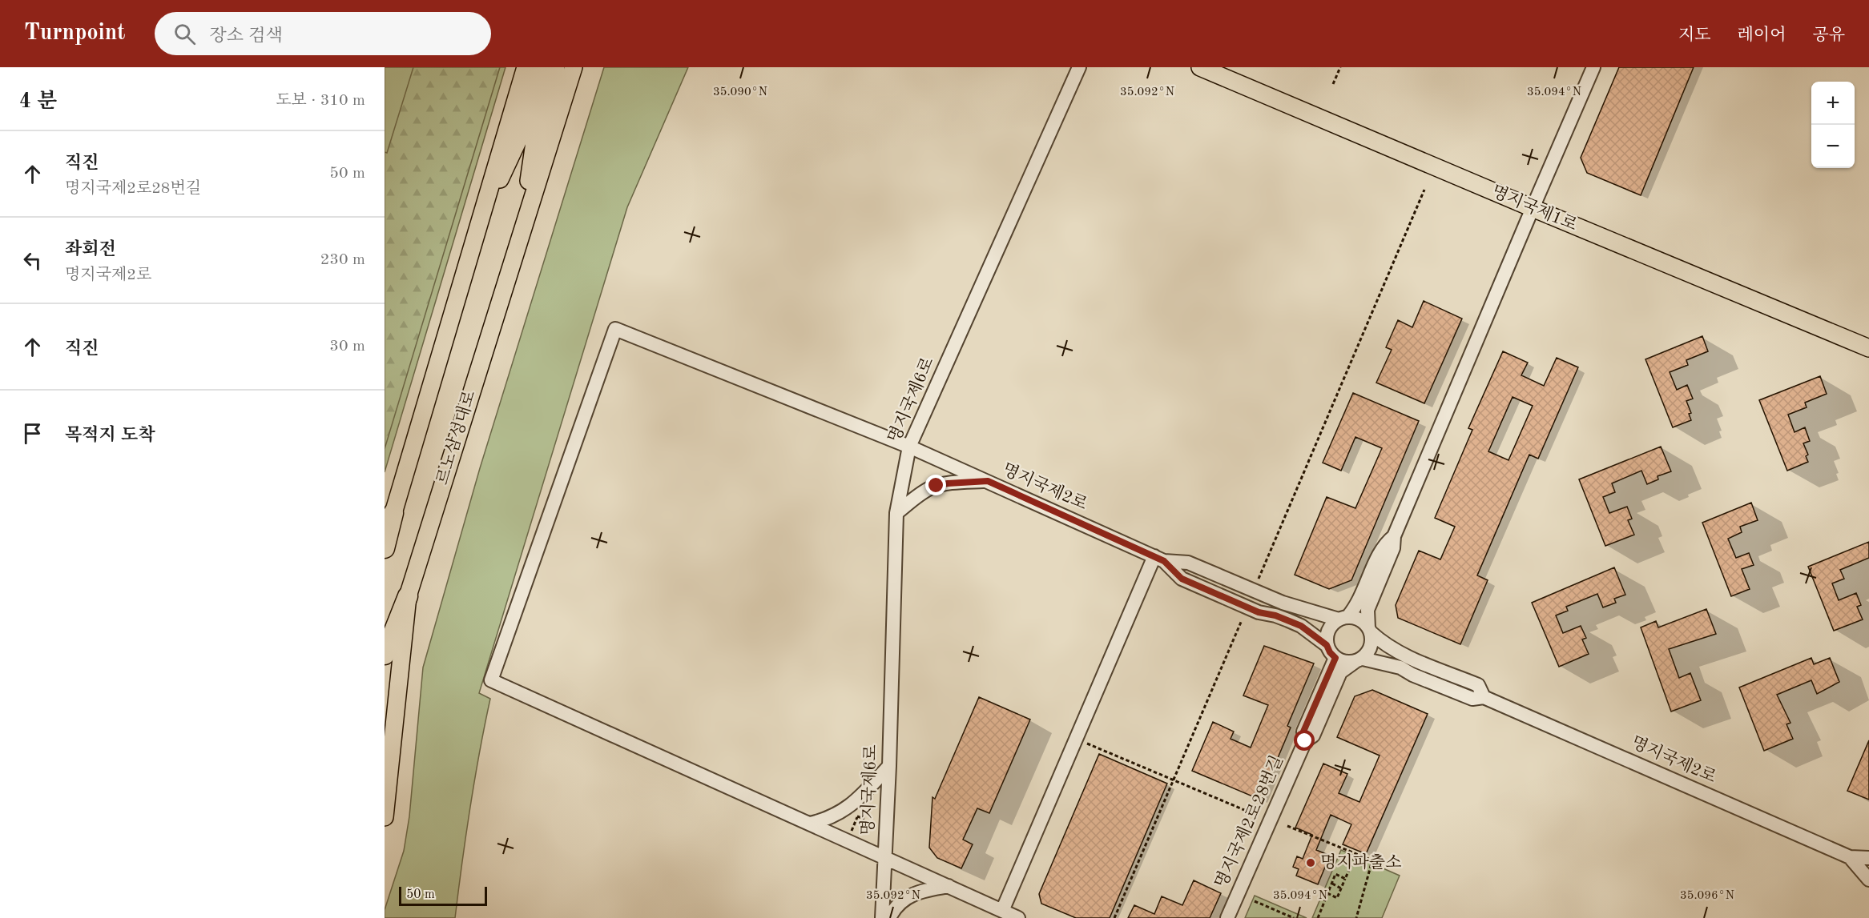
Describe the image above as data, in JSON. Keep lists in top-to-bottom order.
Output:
{
  "streets": {
    "main road": ["명지국제1로", "르노삼성대로"],
    "street": ["명지국제6로", "명지국제2로", "명지국제2로28번길"]
  },
  "crossings": [
    ["명지국제6로", "명지국제2로"],
    ["명지국제2로", "명지국제2로28번길"]
  ],
  "places": ["명지파출소"],
  "scale_bar": "50 m",
  "page": {
    "header": "Turnpoint",
    "search": "장소 검색",
    "nav": ["지도", "레이어", "공유"],
    "heading": ["4 분", "도보 · 310 m"],
    "map_buttons": ["+", "−"],
    "list": [
      ["직진", "명지국제2로28번길", "50 m"],
      ["좌회전", "명지국제2로", "230 m"],
      ["직진", "30 m"],
      "목적지 도착"
    ],
    "scale": "50 m"
  },
  "coordinates": [
    "35.090°N",
    "35.092°N",
    "35.094°N",
    "35.096°N"
  ]
}
